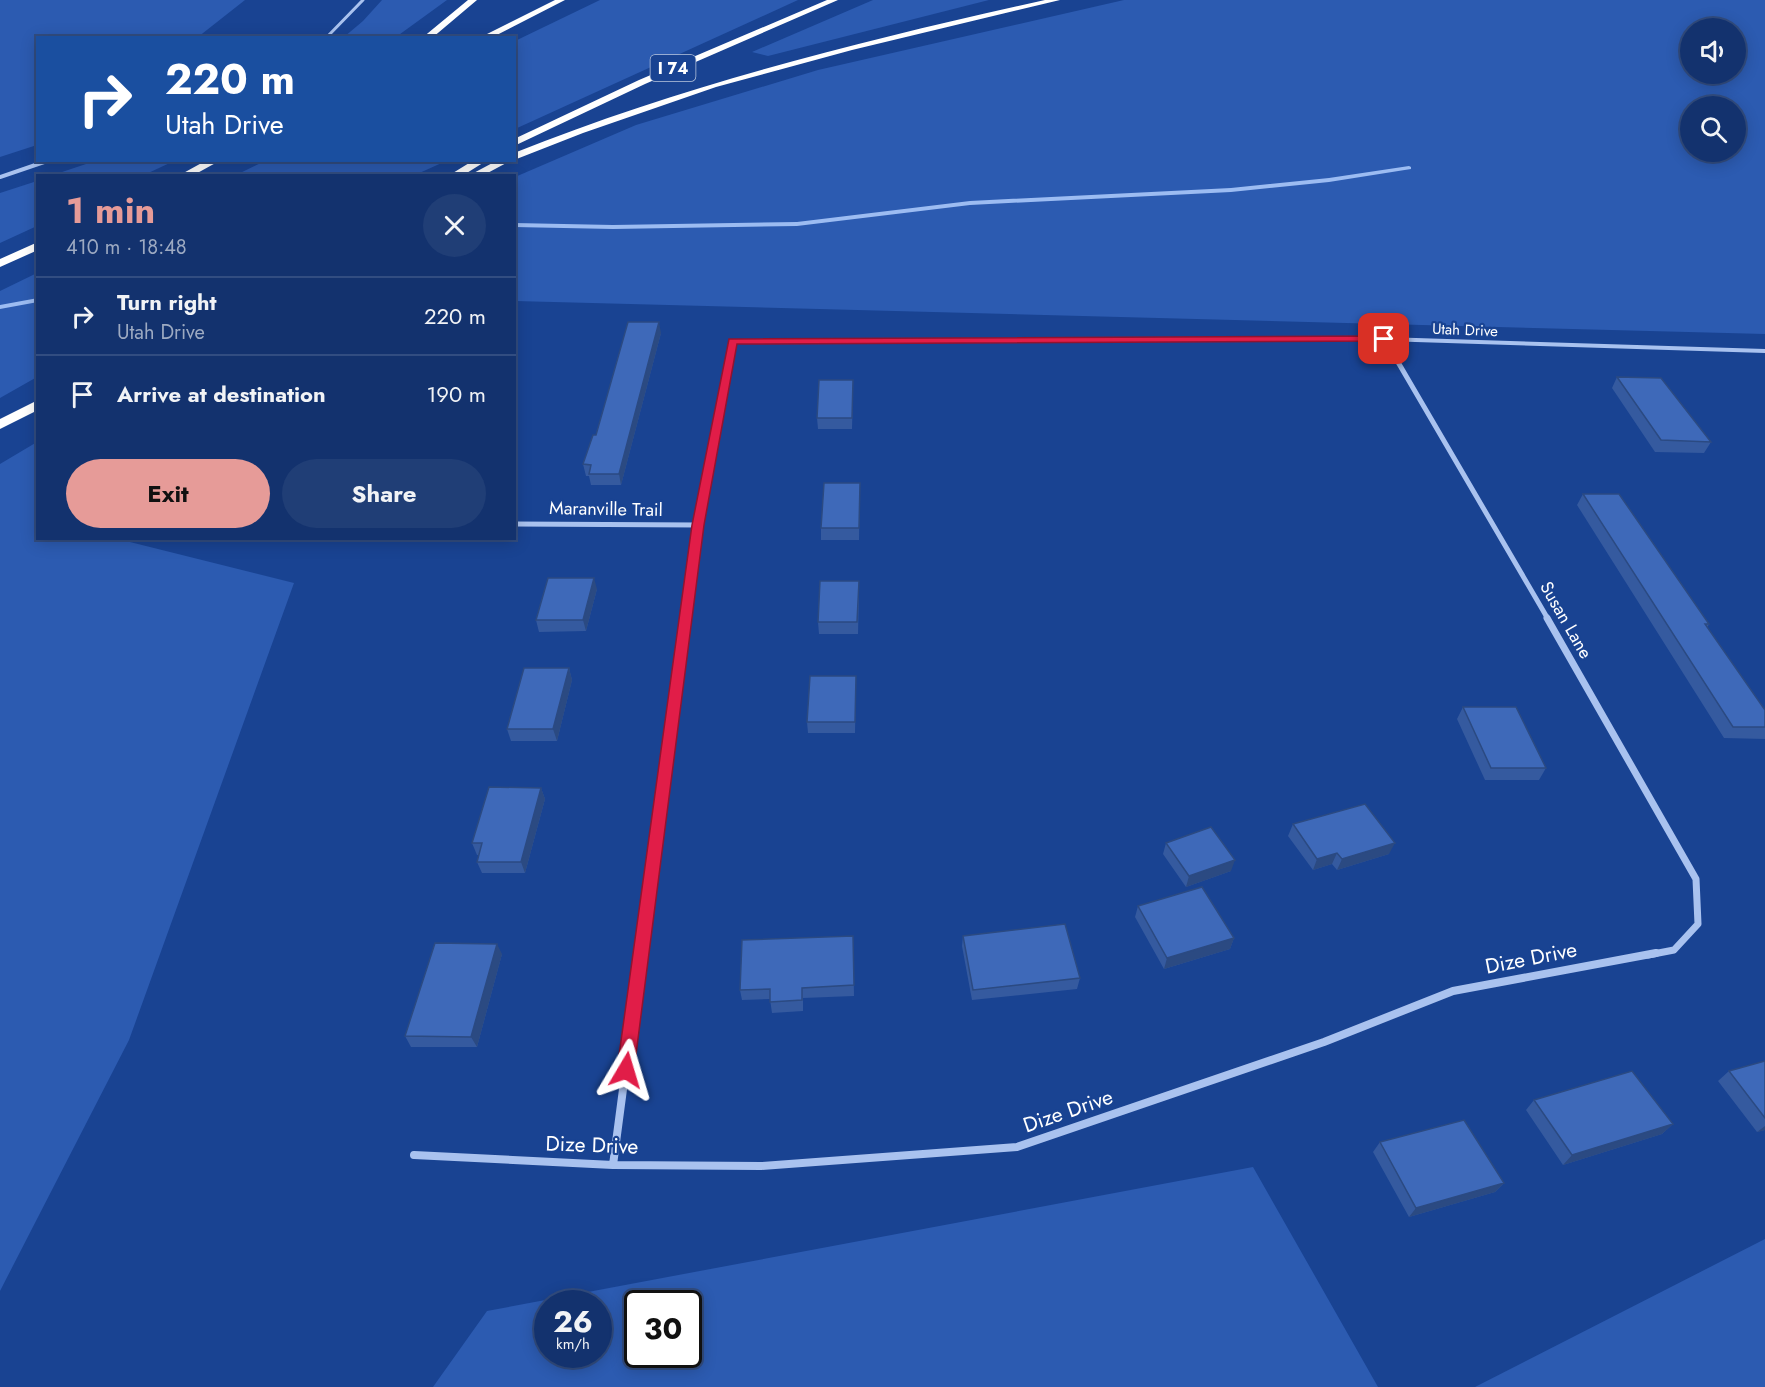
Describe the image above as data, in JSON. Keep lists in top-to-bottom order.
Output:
{
  "streets": {
    "highway": ["I 74"],
    "street": [
      "Utah Drive",
      "Maranville Trail",
      "Susan Lane",
      "Dize Drive"
    ]
  },
  "crossings": [
    ["Utah Drive", "Maranville Trail"],
    ["Utah Drive", "Susan Lane"],
    ["Susan Lane", "Dize Drive"]
  ],
  "page": {
    "turn": ["220 m", "Utah Drive"],
    "heading": ["1 min", "410 m · 18:48"],
    "list": [
      {
        "name": "Turn right",
        "note": "Utah Drive",
        "value": "220 m"
      },
      {
        "name": "Arrive at destination",
        "value": "190 m"
      }
    ],
    "buttons": ["Exit", "Share"],
    "speed": "26 km/h",
    "limit": "30"
  }
}
